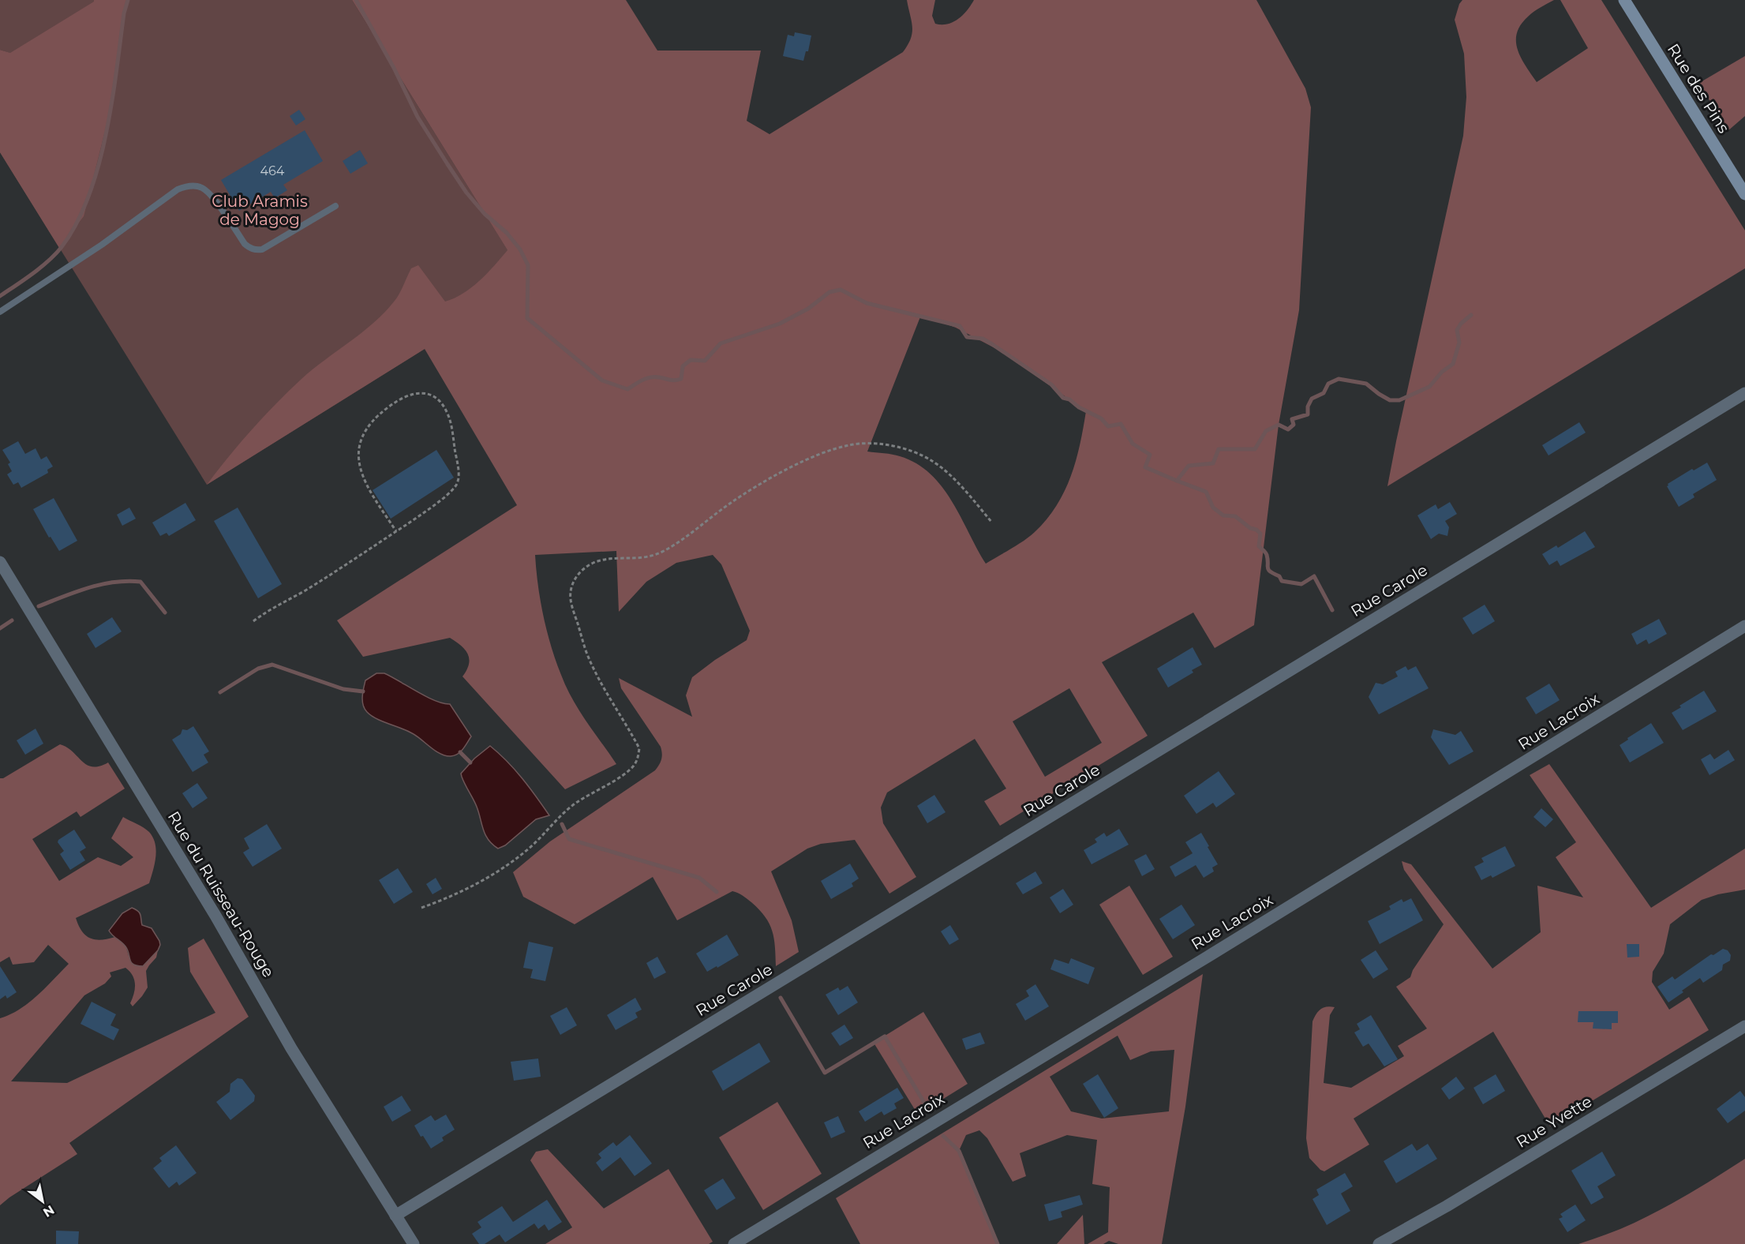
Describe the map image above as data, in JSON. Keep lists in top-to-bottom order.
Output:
{
  "streets": {
    "street": [
      "Rue des Pins",
      "Rue Carole",
      "Rue Lacroix",
      "Rue du Ruisseau-Rouge",
      "Rue Yvette"
    ]
  },
  "crossings": [
    ["Rue Carole", "Rue du Ruisseau-Rouge"]
  ],
  "parks": ["Club Aramis de Magog"],
  "house_numbers": ["464"],
  "north": "bottom right"
}
